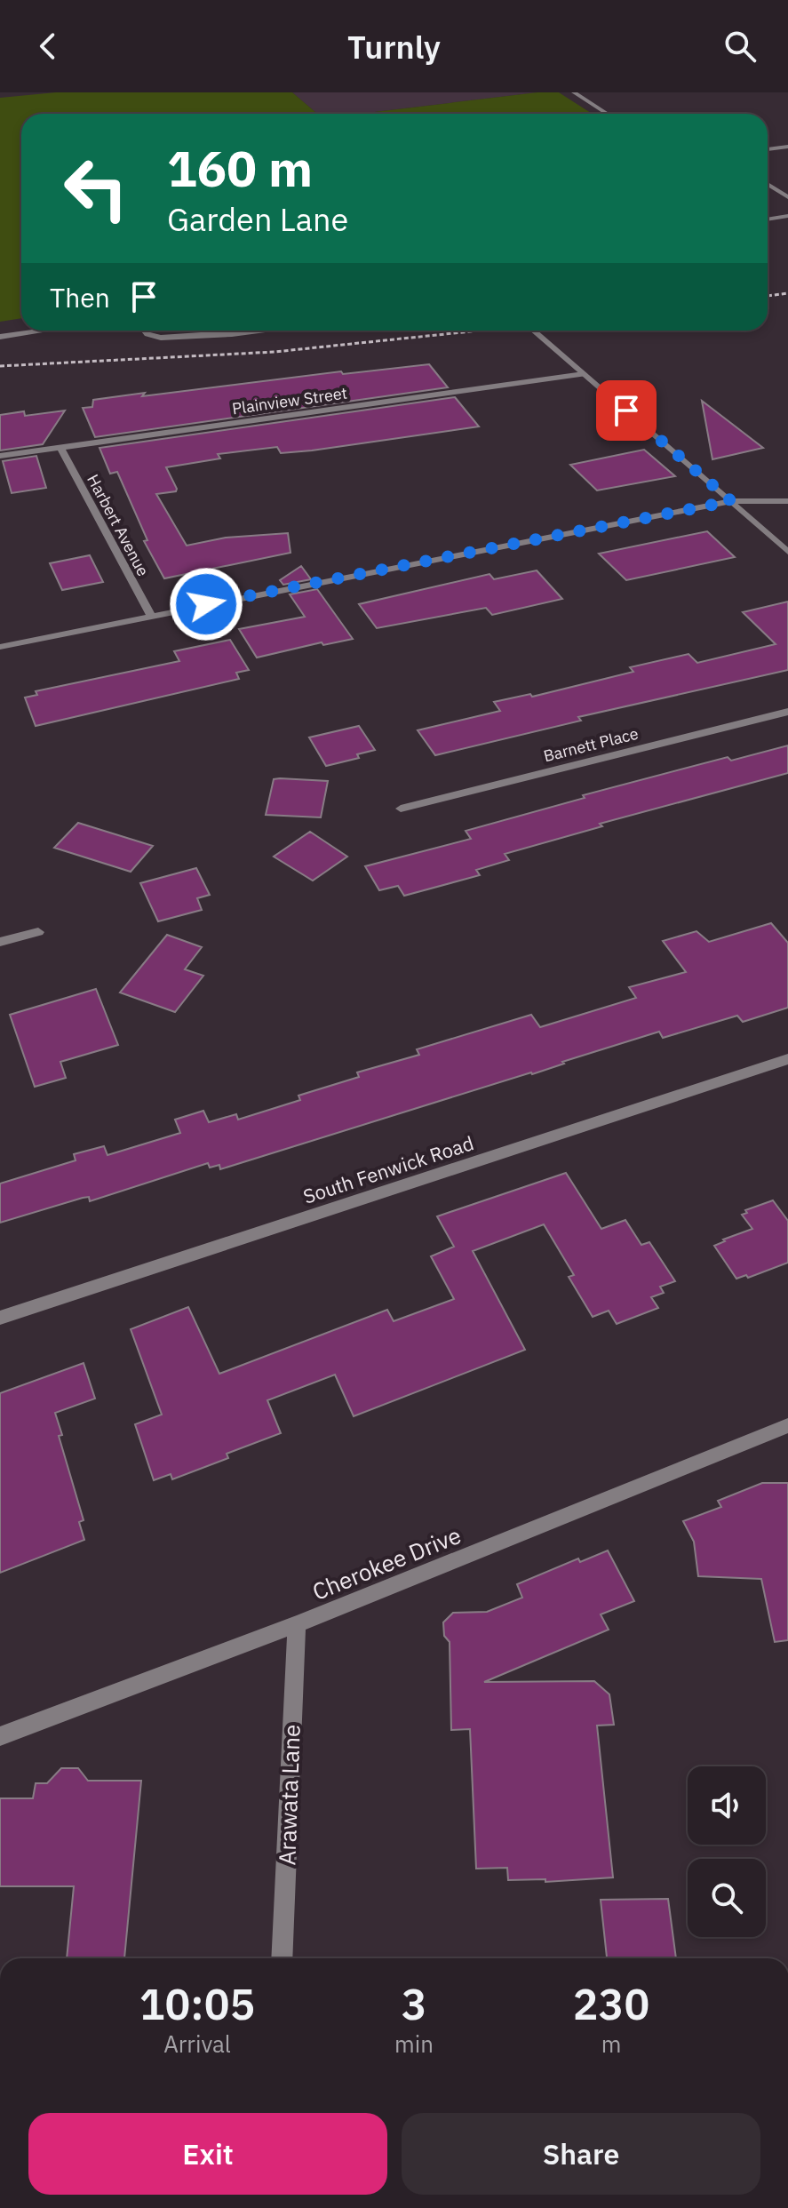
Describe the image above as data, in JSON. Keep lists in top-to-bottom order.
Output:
{
  "streets": {
    "street": [
      "Plainview Street",
      "Harbert Avenue",
      "Barnett Place",
      "South Fenwick Road",
      "Cherokee Drive",
      "Arawata Lane"
    ]
  },
  "crossings": [
    ["Plainview Street", "Harbert Avenue"],
    ["Cherokee Drive", "Arawata Lane"]
  ],
  "page": {
    "header": "Turnly",
    "turn": ["160 m", "Garden Lane"],
    "then": "Then",
    "eta": [
      "10:05",
      "Arrival",
      "3",
      "min",
      "230",
      "m"
    ],
    "buttons": ["Exit", "Share"]
  }
}
